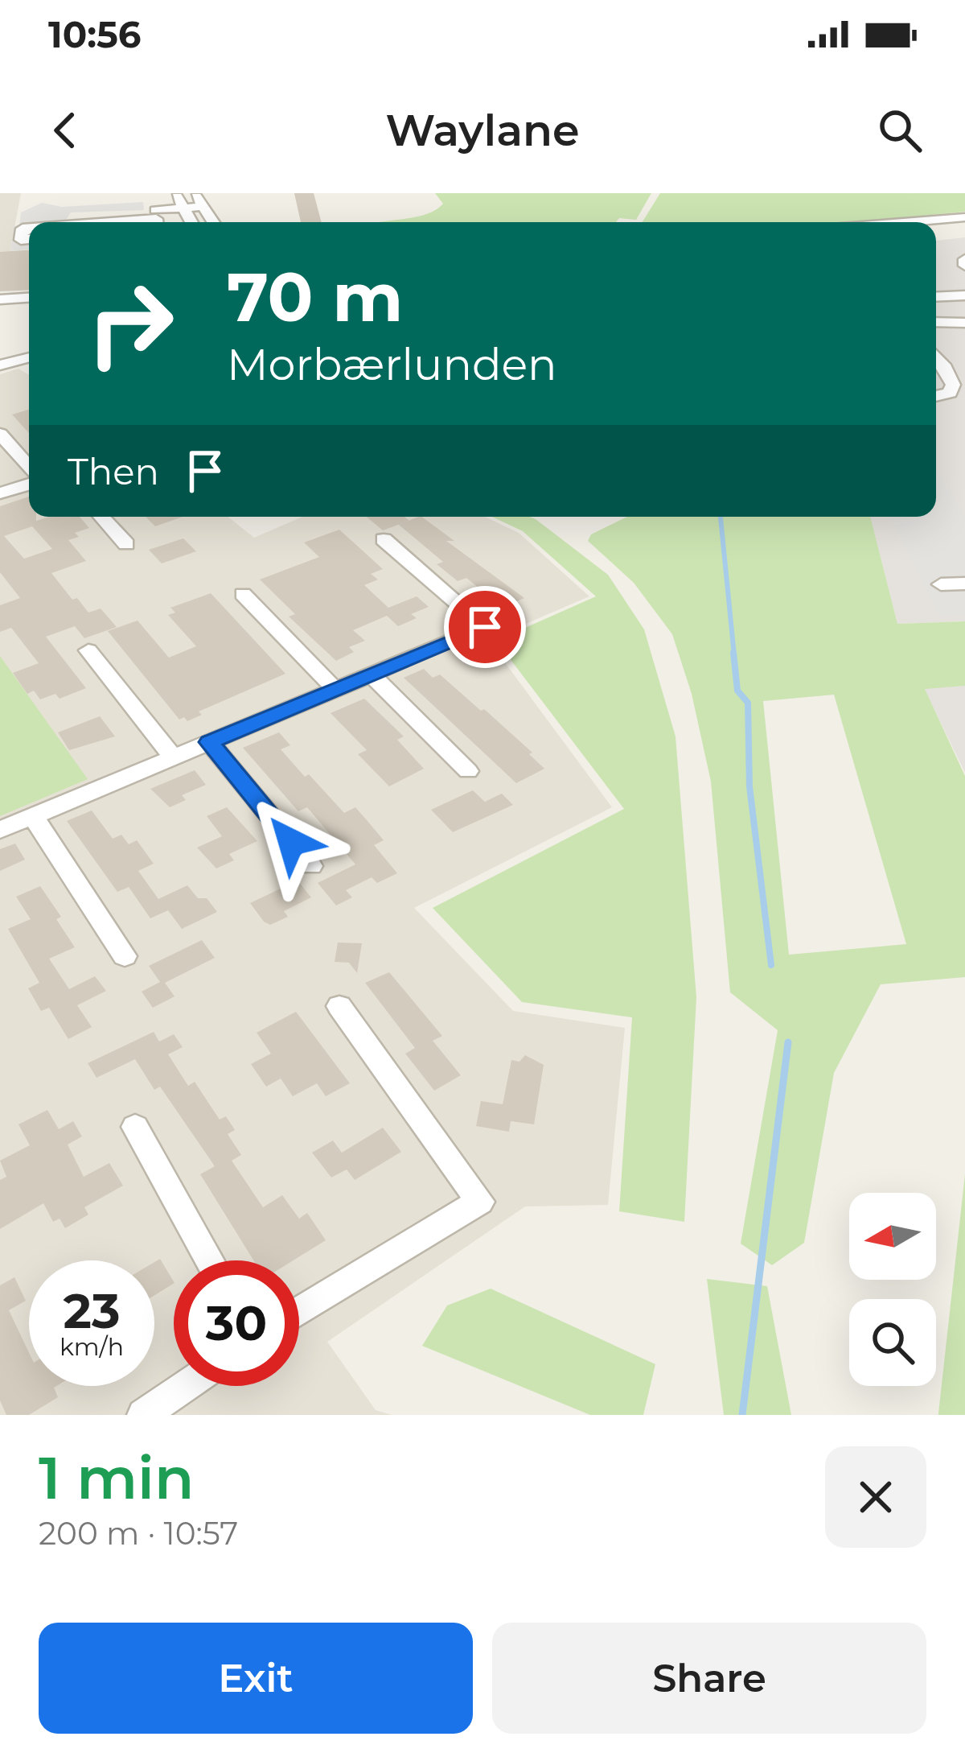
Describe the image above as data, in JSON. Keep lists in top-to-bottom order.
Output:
{
  "north": "left",
  "page": {
    "status": "10:56",
    "header": "Waylane",
    "turn": ["70 m", "Morbærlunden"],
    "then": "Then",
    "speed": "23 km/h",
    "limit": "30",
    "heading": ["1 min", "200 m · 10:57"],
    "buttons": ["Exit", "Share"]
  }
}
